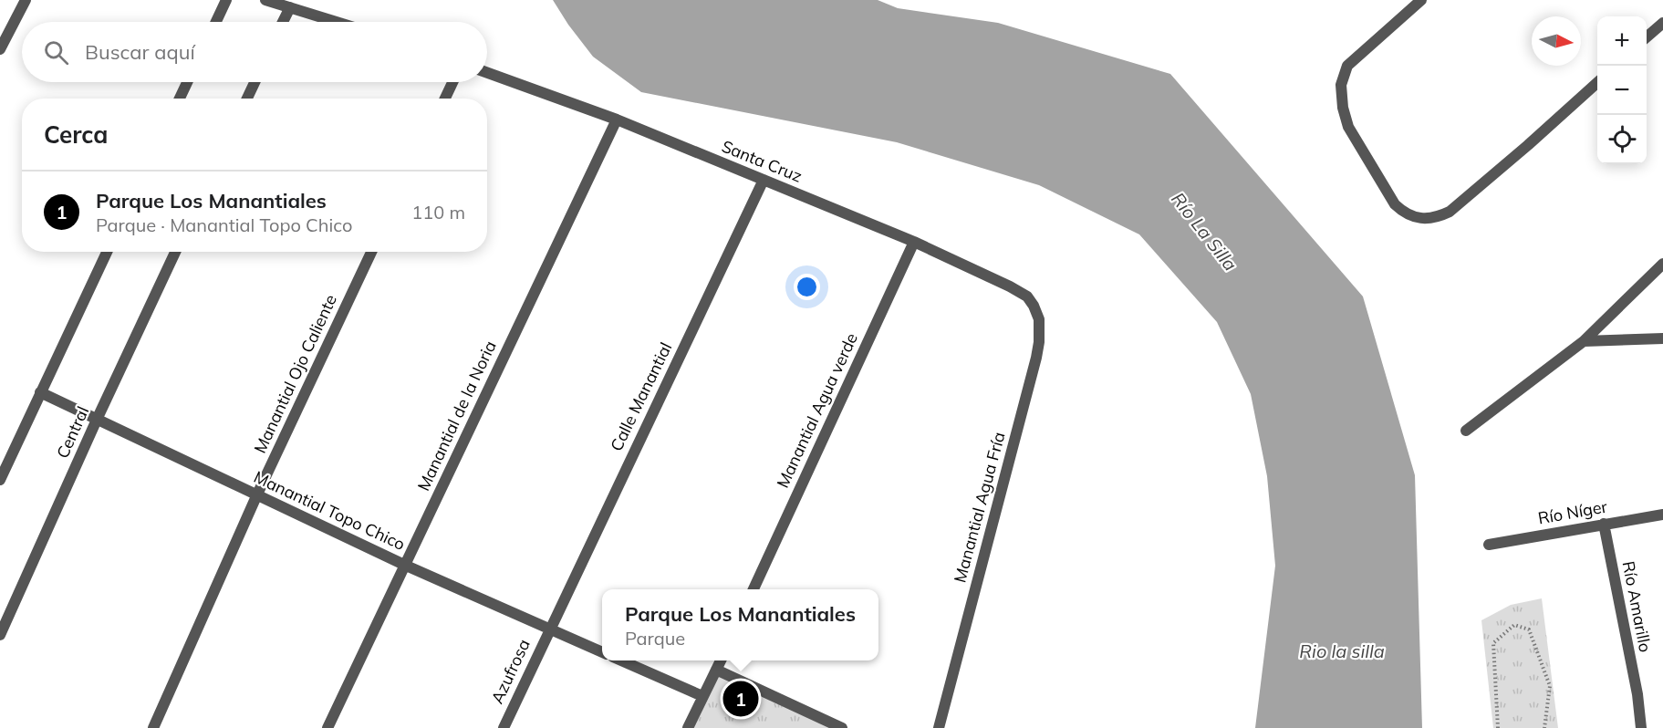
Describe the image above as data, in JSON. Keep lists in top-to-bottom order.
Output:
{
  "streets": {
    "street": [
      "Santa Cruz",
      "Manantial Ojo Caliente",
      "Calle Manantial",
      "Manantial Agua verde",
      "Manantial de la Noria",
      "Central",
      "Manantial Agua Fría",
      "Manantial Topo Chico",
      "Río Níger",
      "Río Amarillo",
      "Azufrosa"
    ]
  },
  "crossings": [
    ["Santa Cruz", "Calle Manantial"],
    ["Santa Cruz", "Manantial Agua verde"],
    ["Santa Cruz", "Manantial de la Noria"],
    ["Santa Cruz", "Manantial Agua Fría"],
    ["Manantial Ojo Caliente", "Manantial Topo Chico"],
    ["Calle Manantial", "Manantial Topo Chico"],
    ["Calle Manantial", "Azufrosa"],
    ["Manantial de la Noria", "Manantial Topo Chico"],
    ["Central", "Manantial Topo Chico"],
    ["Manantial Topo Chico", "Azufrosa"],
    ["Río Níger", "Río Amarillo"]
  ],
  "water": ["Río La Silla", "Rio la silla"],
  "north": "right",
  "page": {
    "map_buttons": ["+", "−"],
    "search": "Buscar aquí",
    "heading": "Cerca",
    "list": [
      {
        "mark": "1",
        "name": "Parque Los Manantiales",
        "note": "Parque · Manantial Topo Chico",
        "value": "110 m"
      }
    ],
    "popup": ["Parque Los Manantiales", "Parque"],
    "pins": "1"
  }
}
